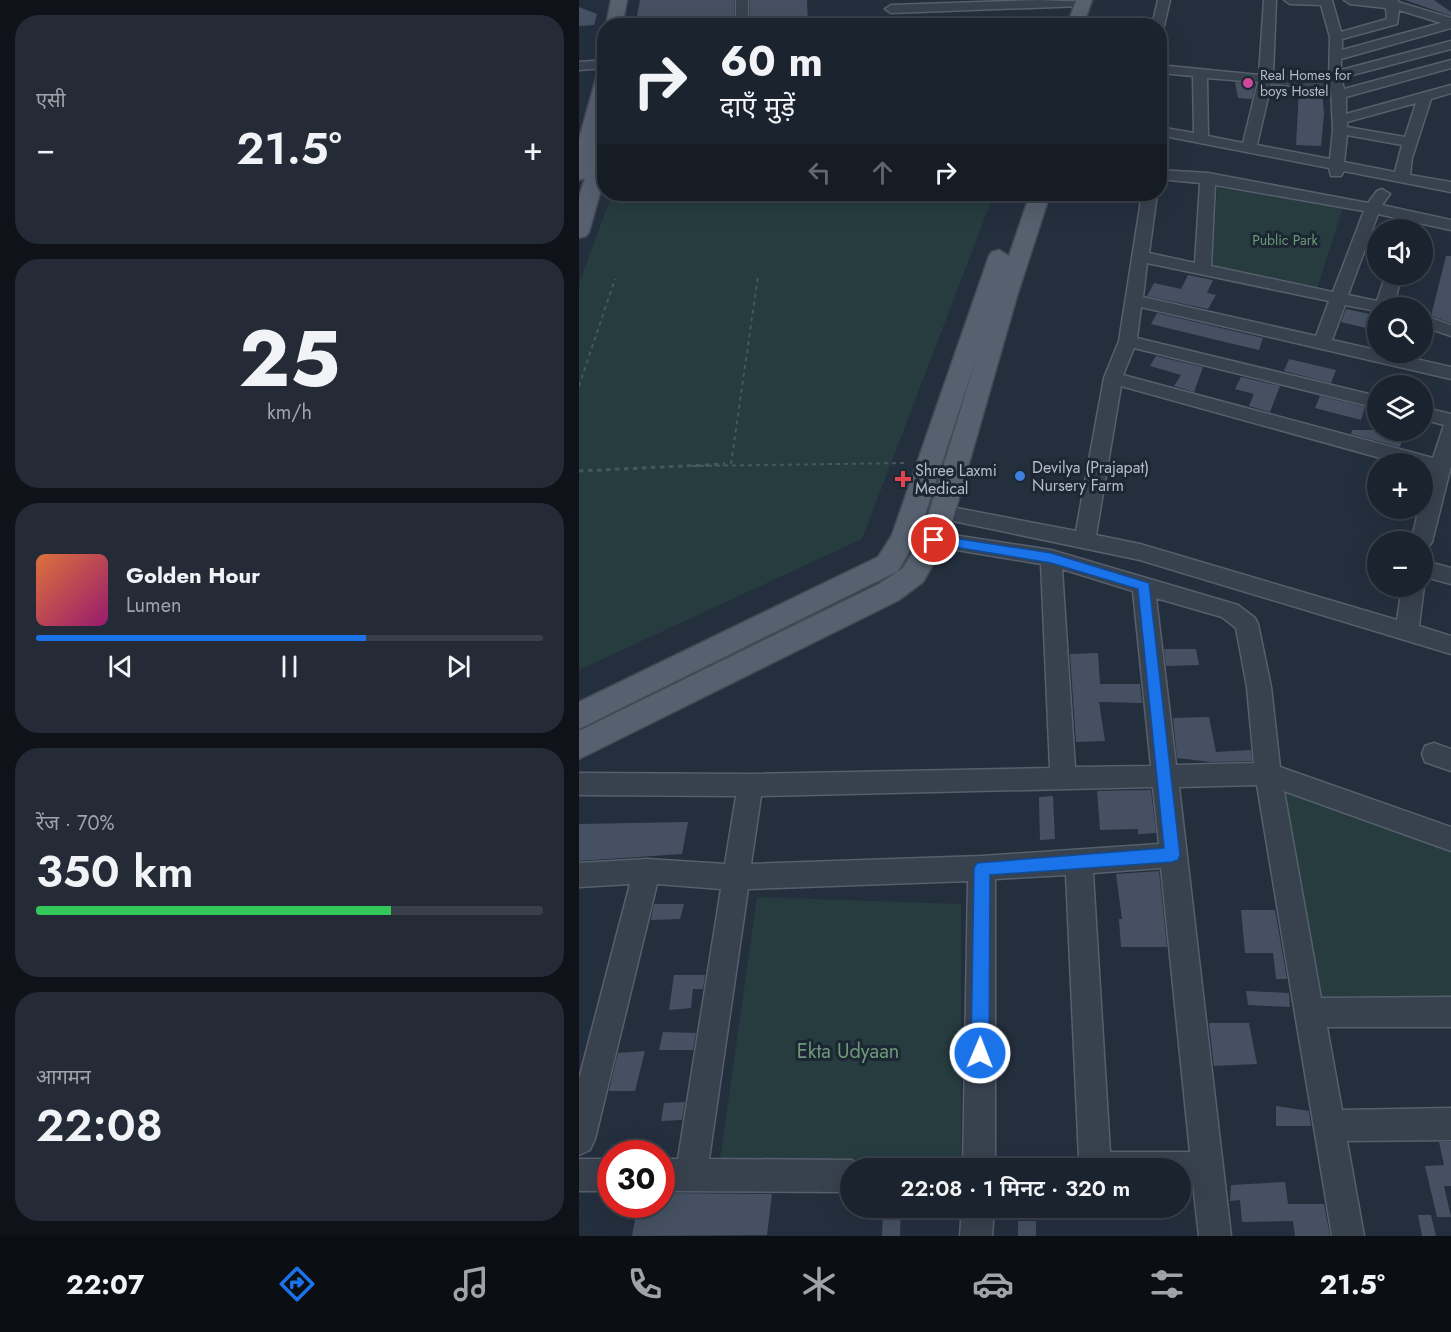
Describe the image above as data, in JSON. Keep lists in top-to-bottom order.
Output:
{
  "parks": ["Public Park", "Ekta Udyaan"],
  "places": {
    "other": ["Real Homes for boys Hostel", "Devilya (Prajapat) Nursery Farm"],
    "health": ["Shree Laxmi Medical"]
  },
  "page": {
    "tile": [
      "एसी",
      ["25", "km/h"],
      ["रेंज · 70%", "350 km"],
      ["आगमन", "22:08"]
    ],
    "turn": ["60 m", "दाएँ मुड़ें"],
    "heat": ["−", "21.5°", "+"],
    "map_buttons": ["+", "−"],
    "song": ["Golden Hour", "Lumen"],
    "limit": "30",
    "trip": "22:08 · 1 मिनट · 320 m",
    "tabs": ["22:07", "21.5°"]
  }
}
